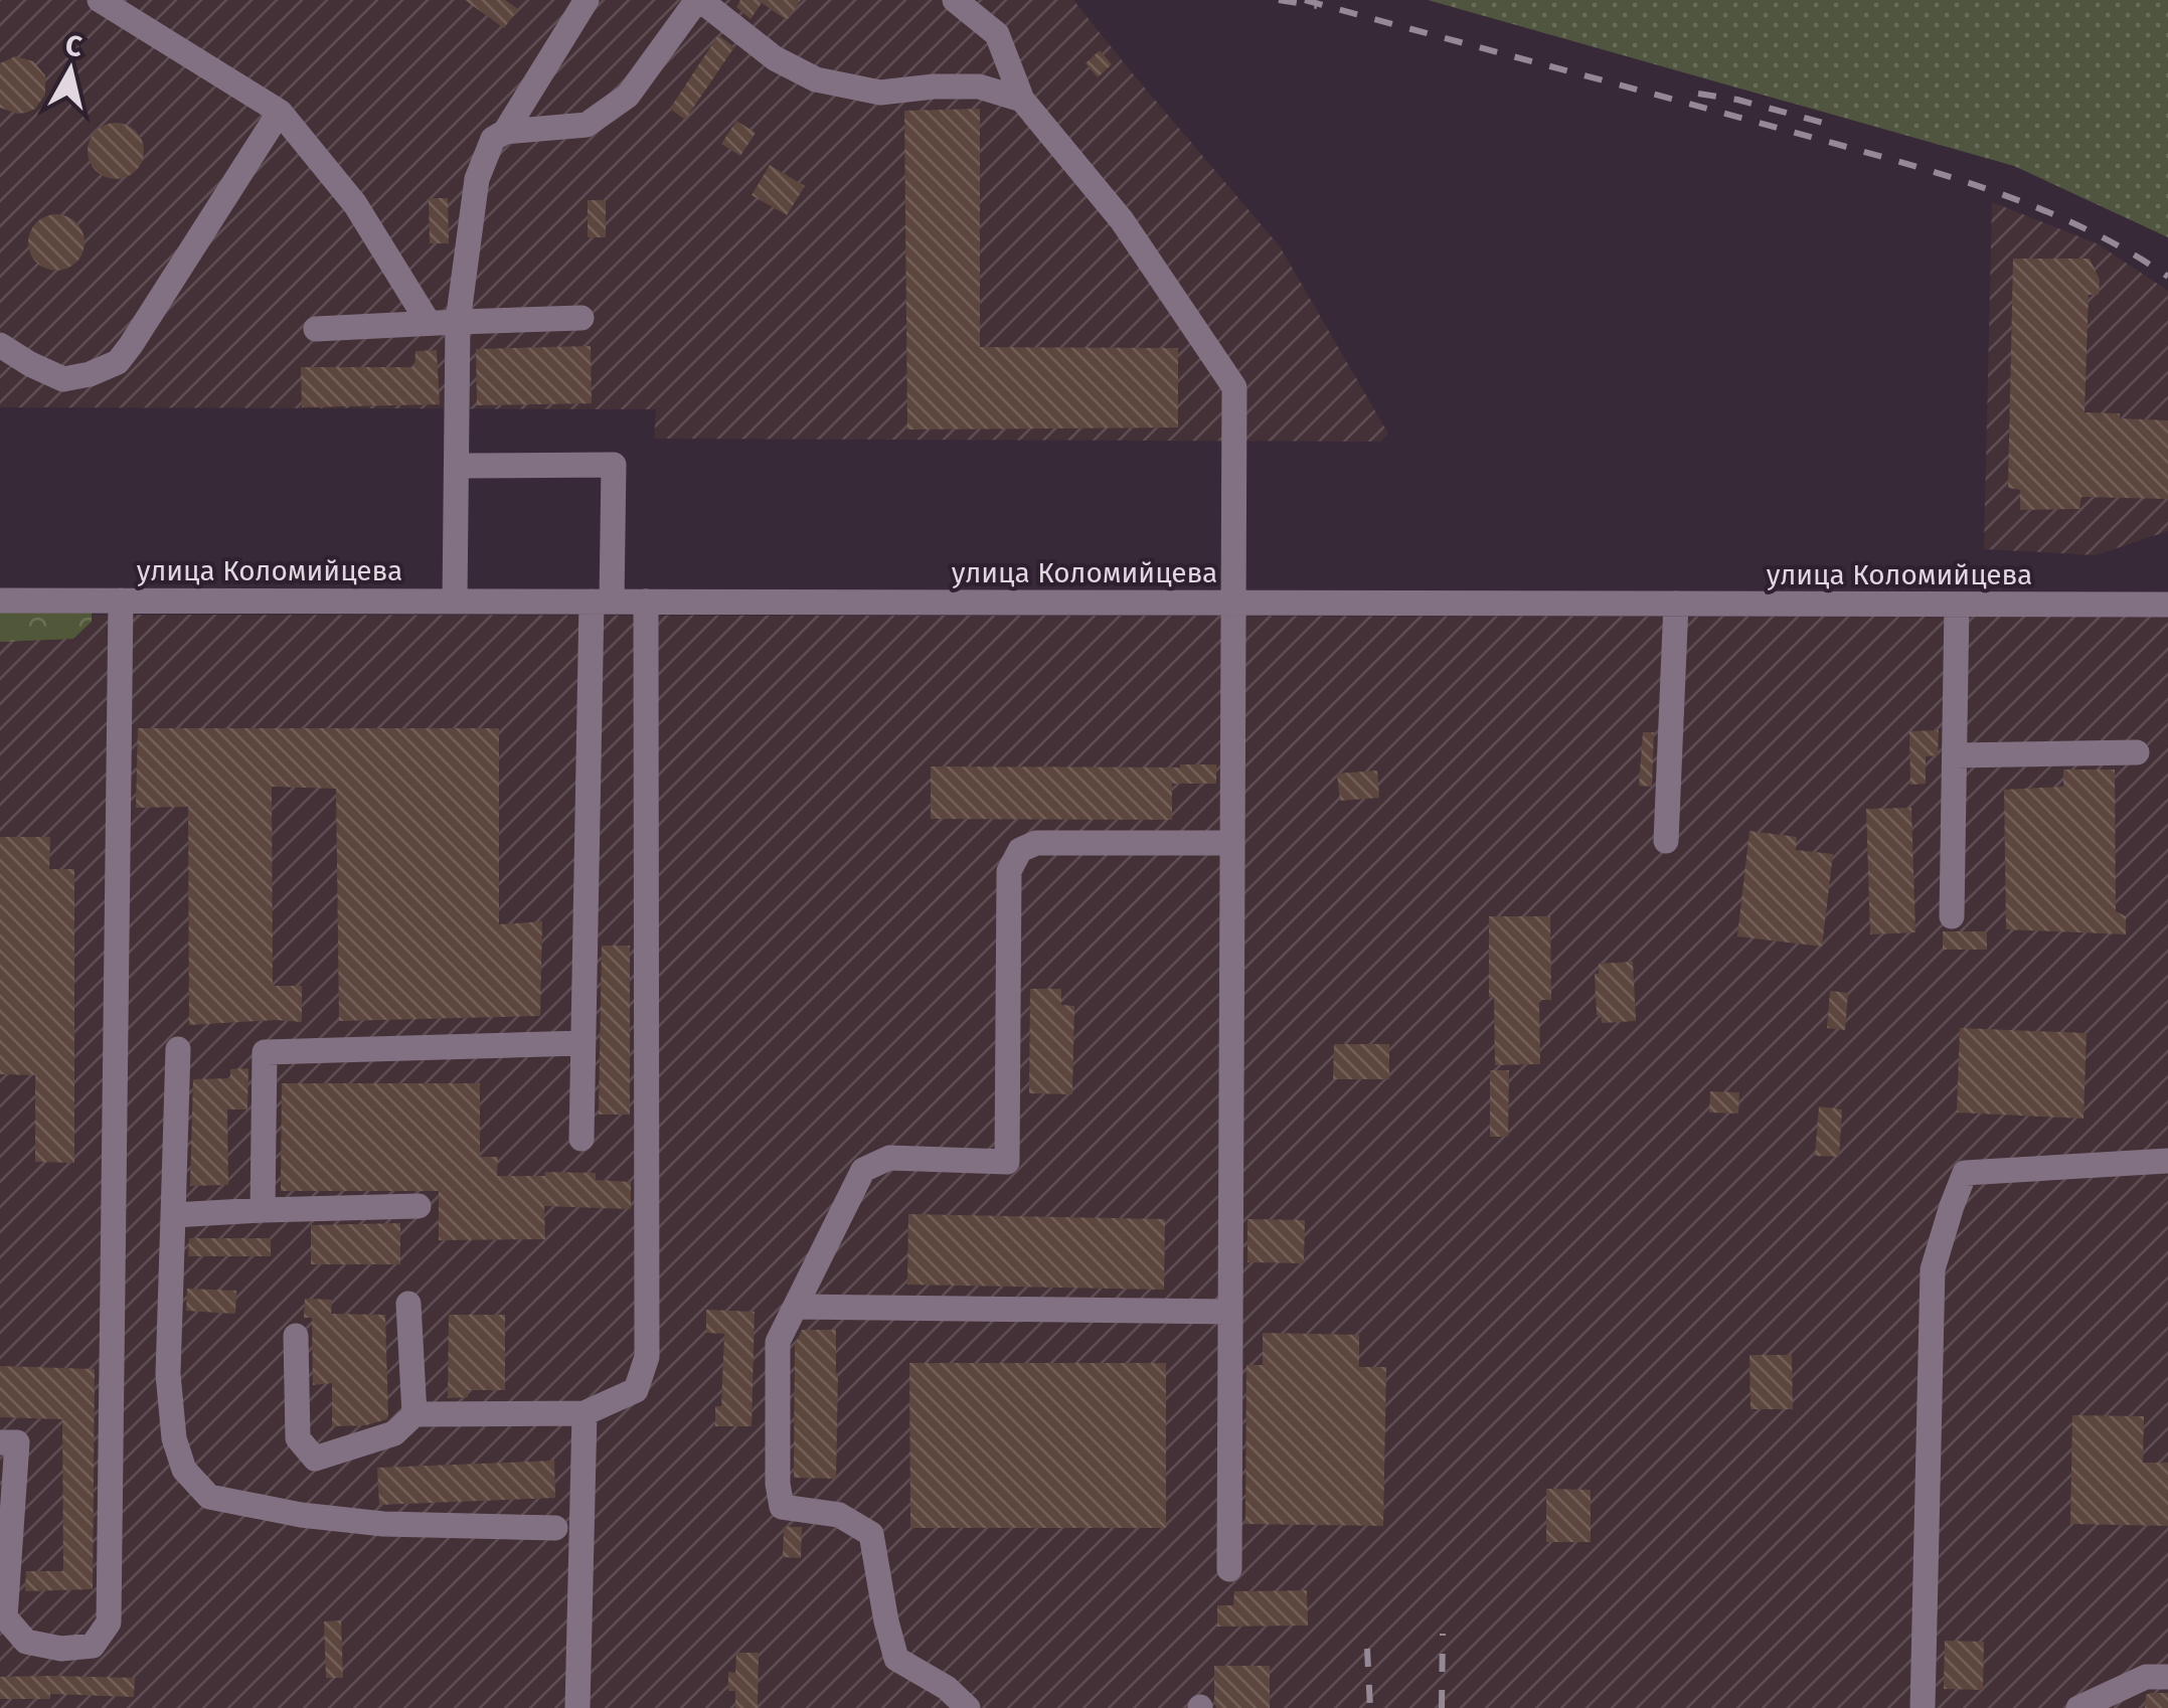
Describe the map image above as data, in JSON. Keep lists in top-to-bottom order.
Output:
{
  "streets": {
    "street": ["улица Коломийцева"]
  },
  "north": "top"
}
